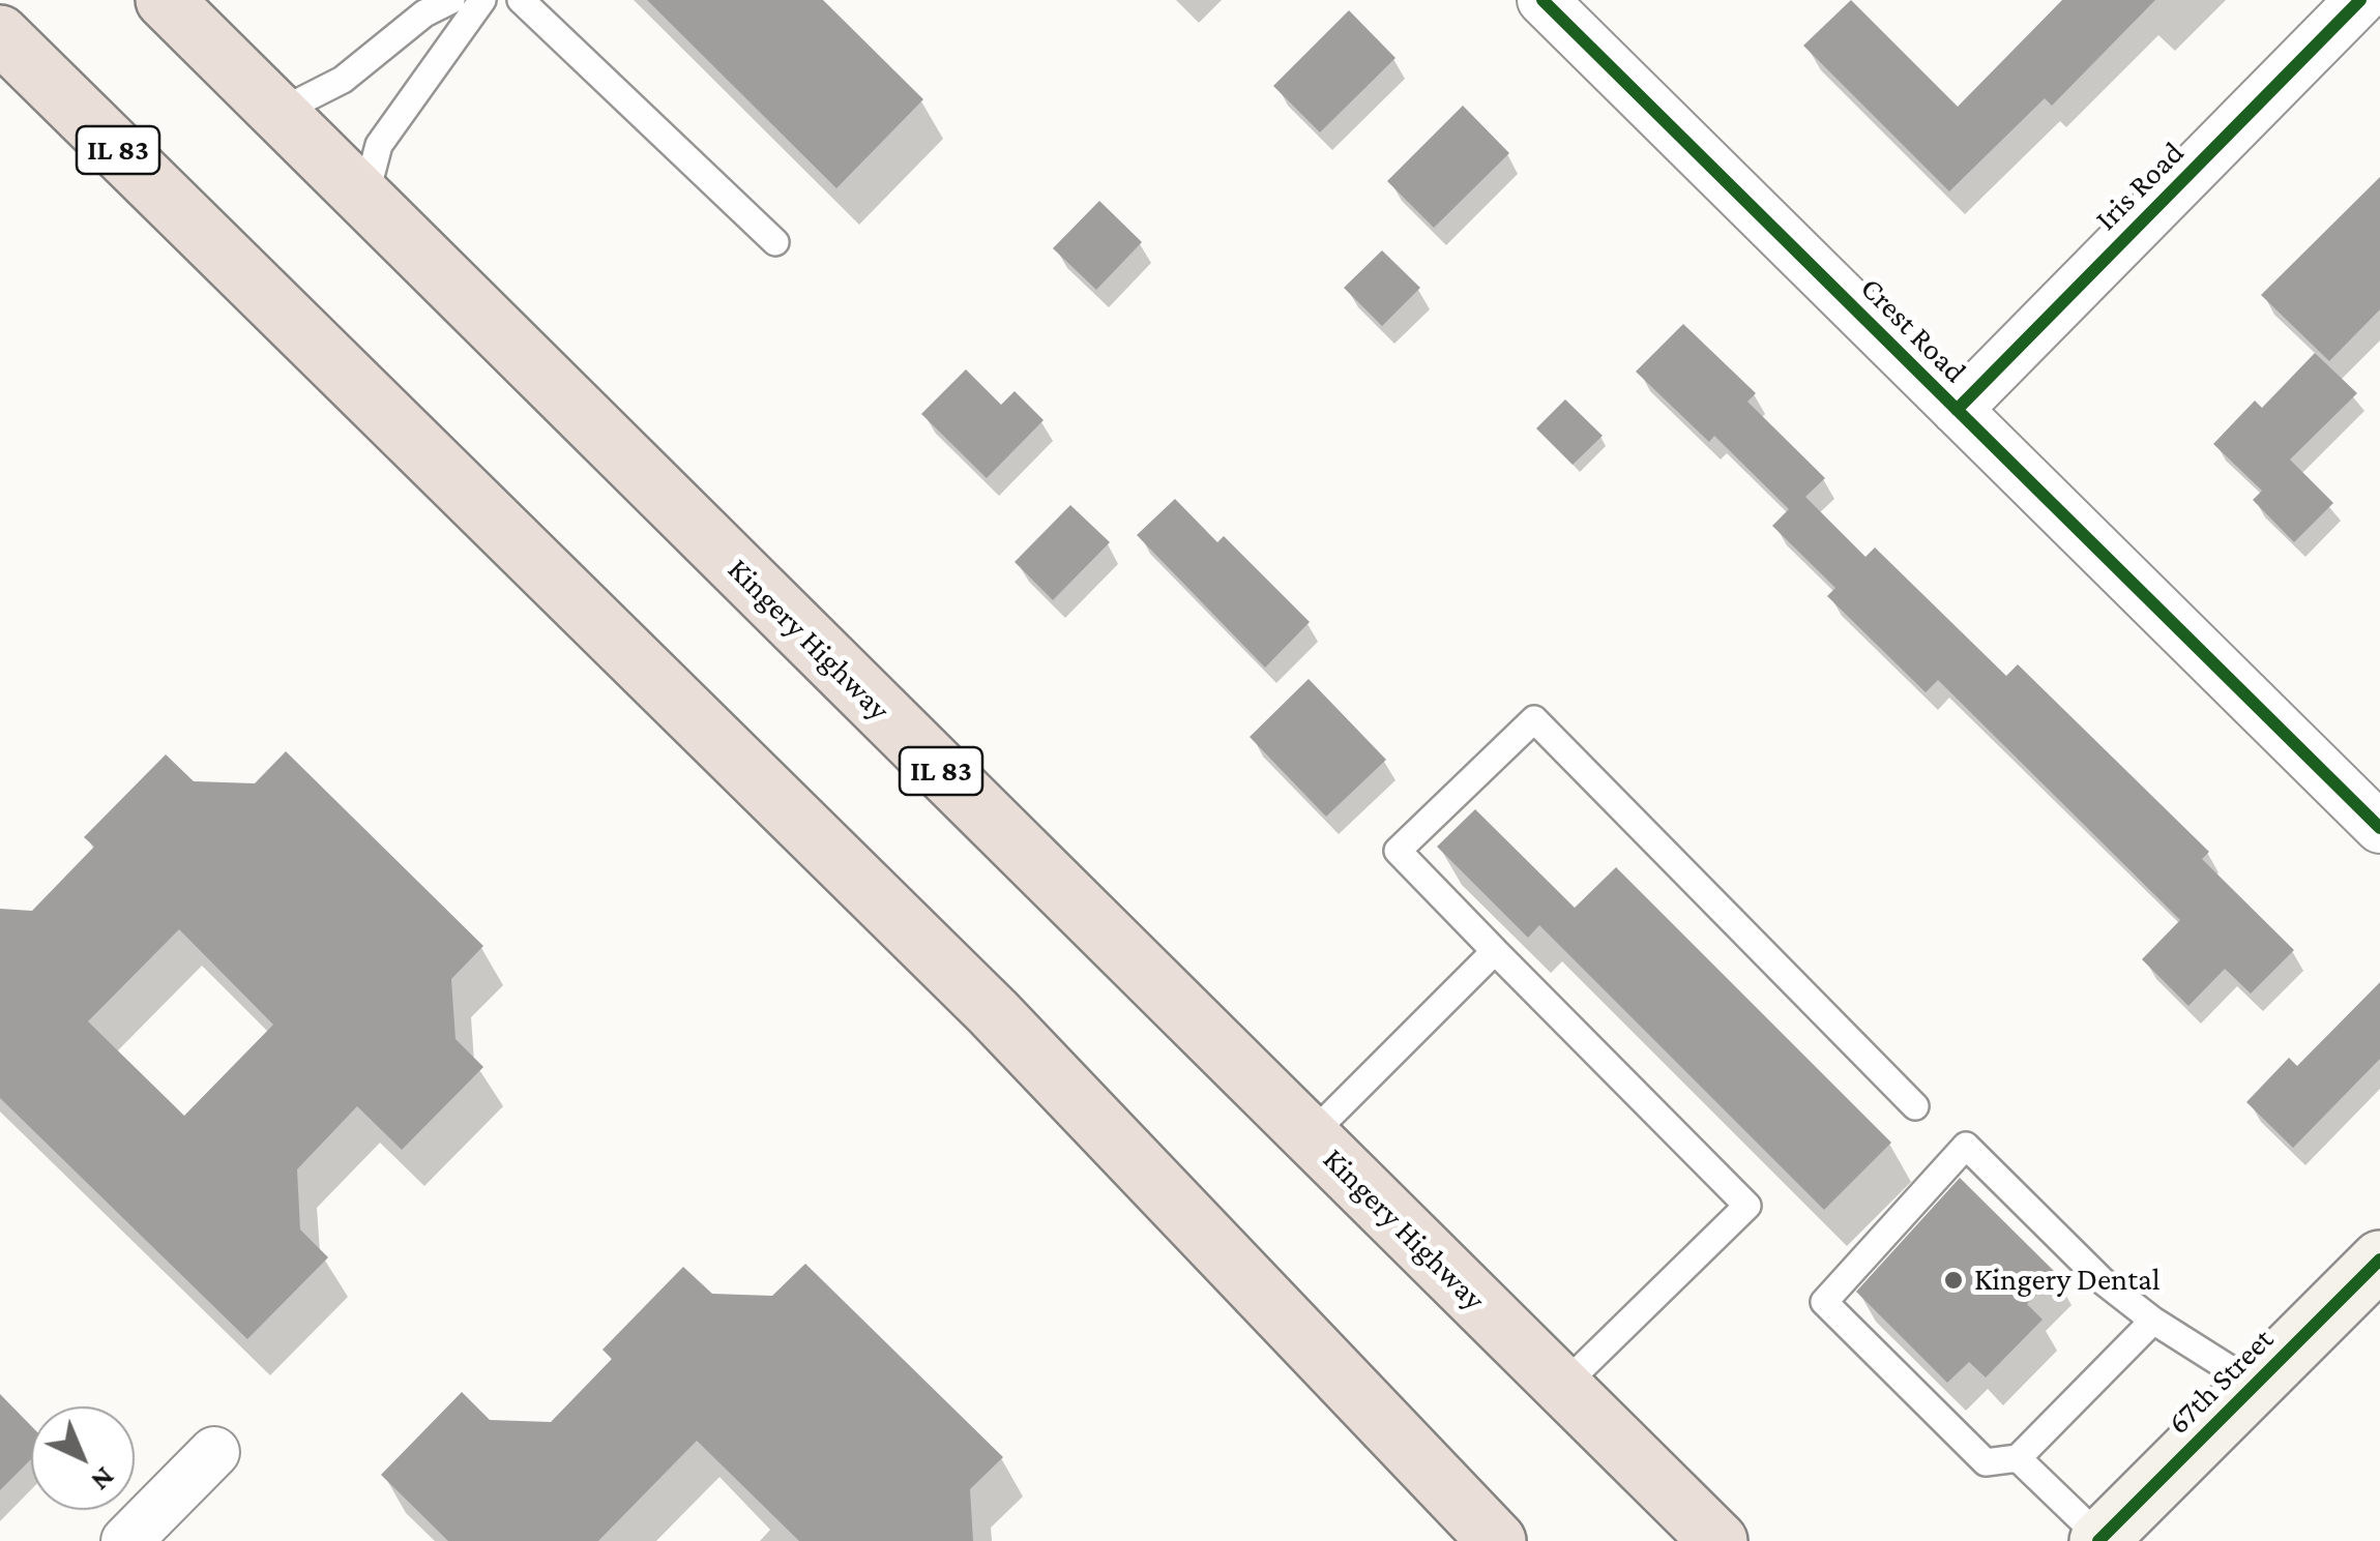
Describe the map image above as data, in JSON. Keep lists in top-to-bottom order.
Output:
{
  "streets": {
    "highway": ["IL 83", "Kingery Highway"],
    "street": ["Iris Road", "Crest Road", "67th Street"]
  },
  "crossings": [
    ["Iris Road", "Crest Road"]
  ],
  "places": ["Kingery Dental"],
  "north": "bottom right"
}
